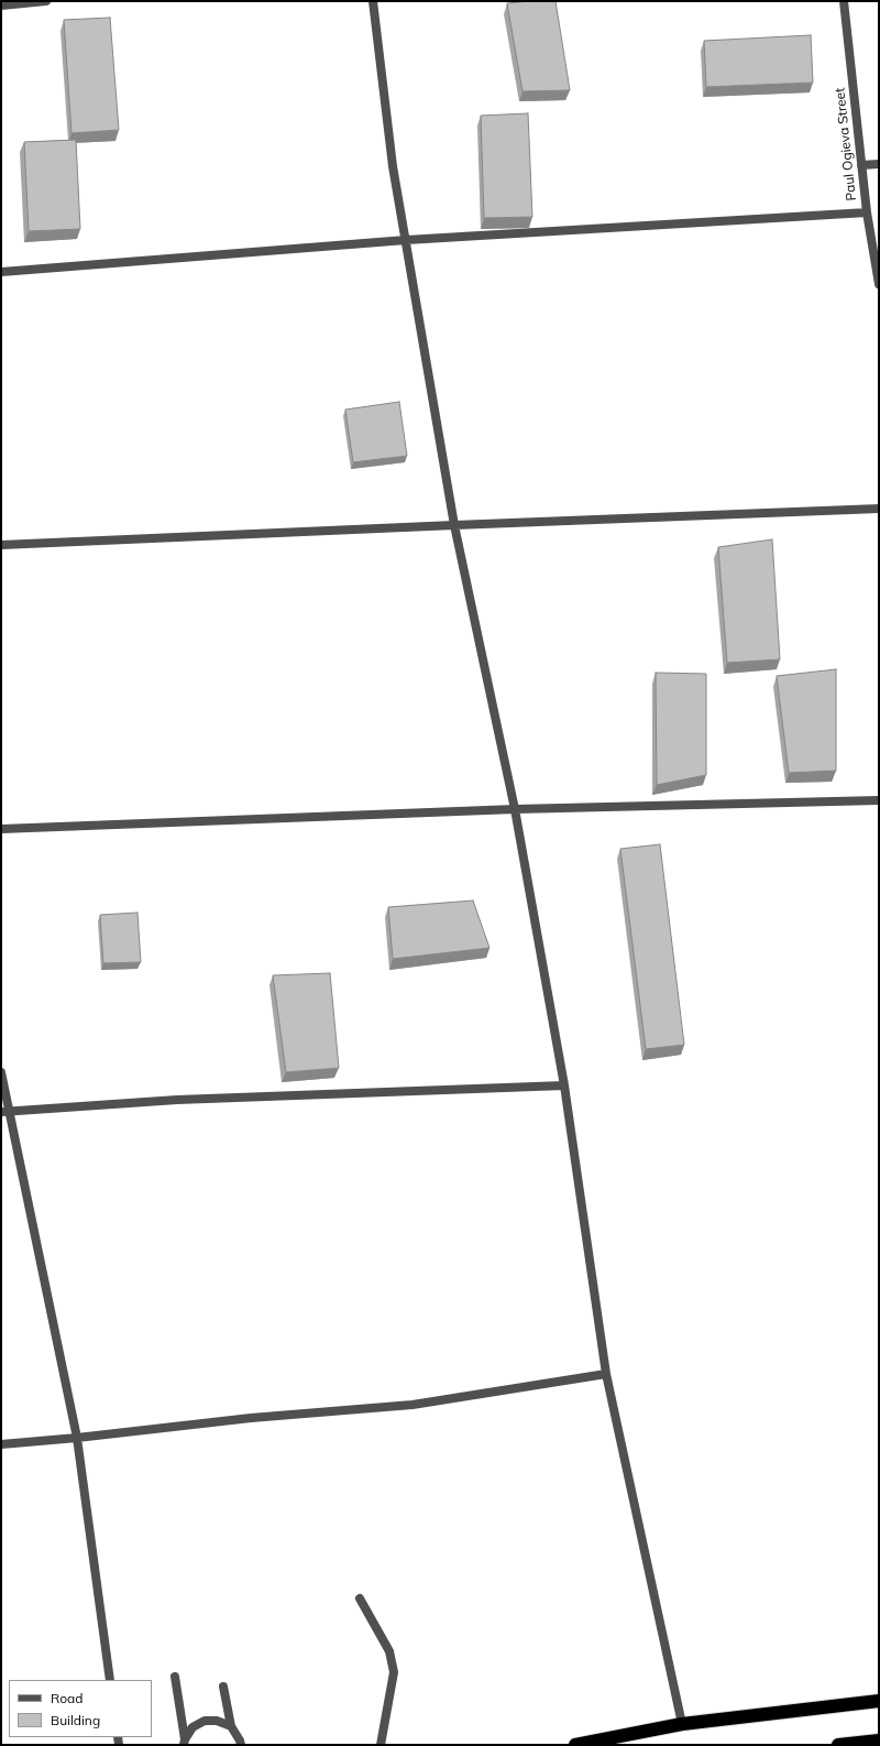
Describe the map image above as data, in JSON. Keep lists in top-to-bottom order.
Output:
{
  "streets": {
    "street": ["Paul Ogieva Street"]
  },
  "legend": ["Road", "Building"]
}
